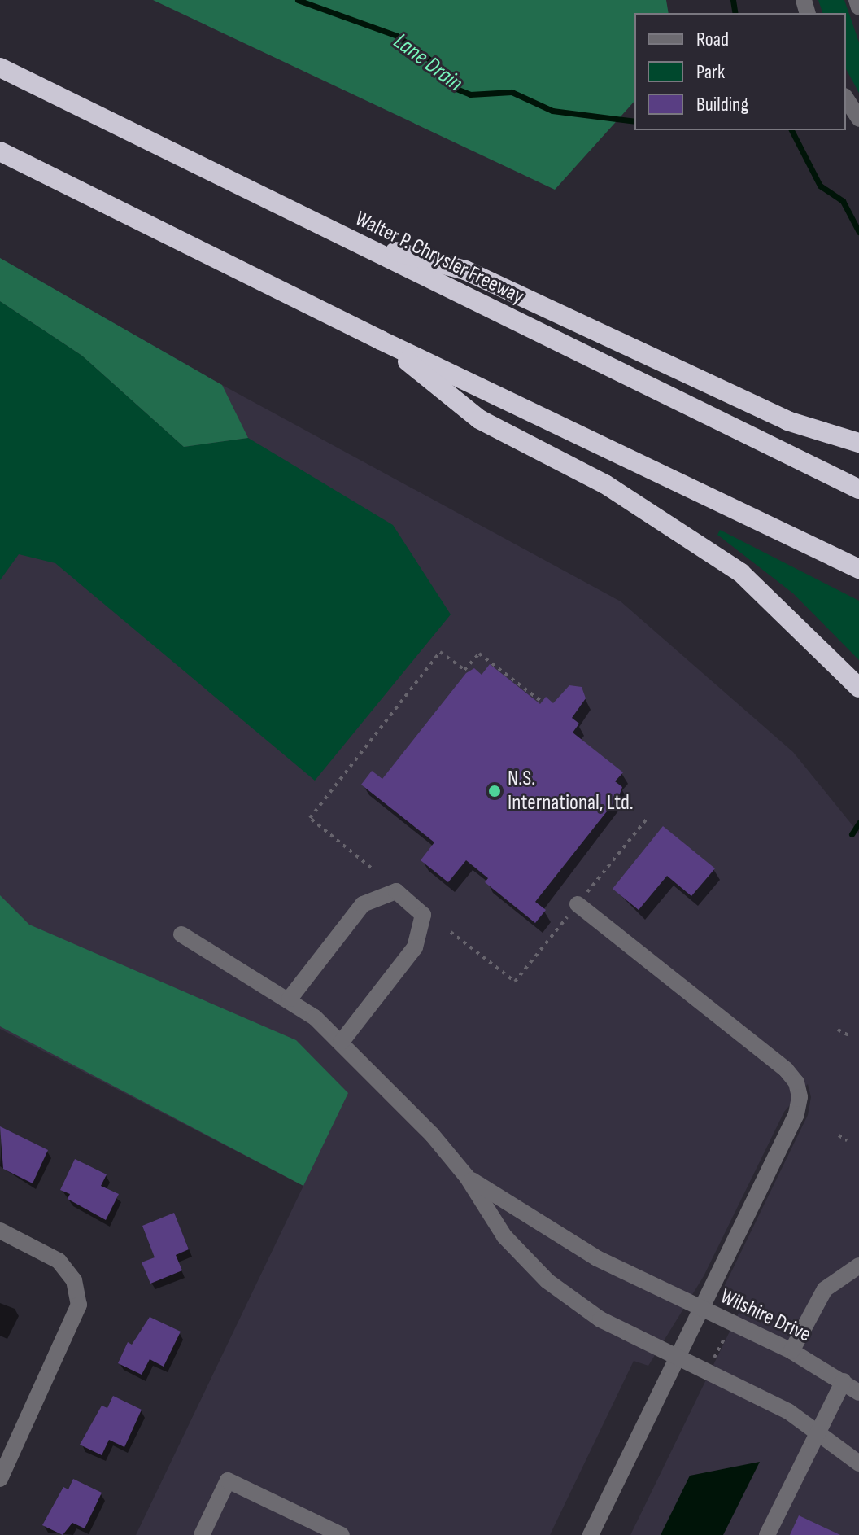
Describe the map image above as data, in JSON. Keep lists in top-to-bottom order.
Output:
{
  "streets": {
    "highway": ["Walter P. Chrysler Freeway"],
    "street": ["Wilshire Drive"]
  },
  "water": ["Lane Drain"],
  "places": ["N.S. International, Ltd."],
  "legend": ["Road", "Park", "Building"]
}
